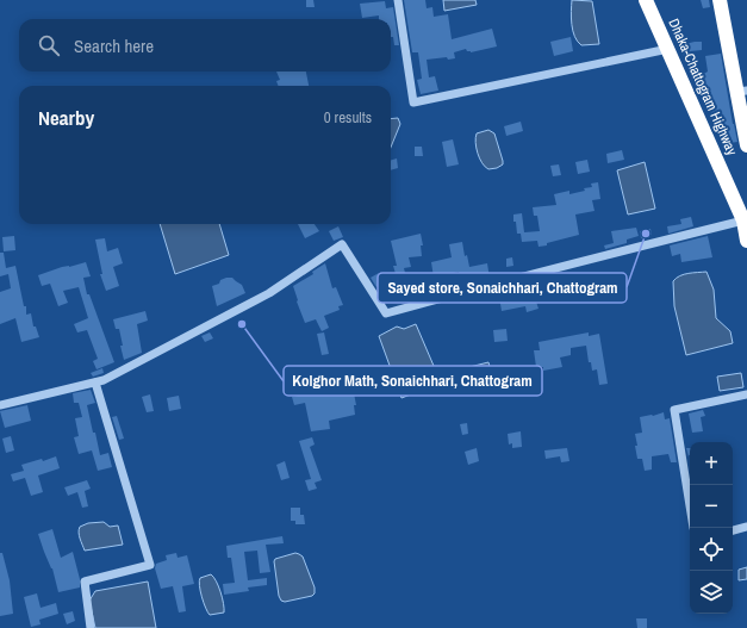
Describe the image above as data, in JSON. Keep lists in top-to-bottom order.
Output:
{
  "streets": {
    "highway": ["Dhaka-Chattogram Highway"]
  },
  "places": ["Sayed store, Sonaichhari, Chattogram", "Kolghor Math, Sonaichhari, Chattogram"],
  "page": {
    "search": "Search here",
    "heading": ["Nearby", "0 results"],
    "map_buttons": ["+", "−"]
  }
}
